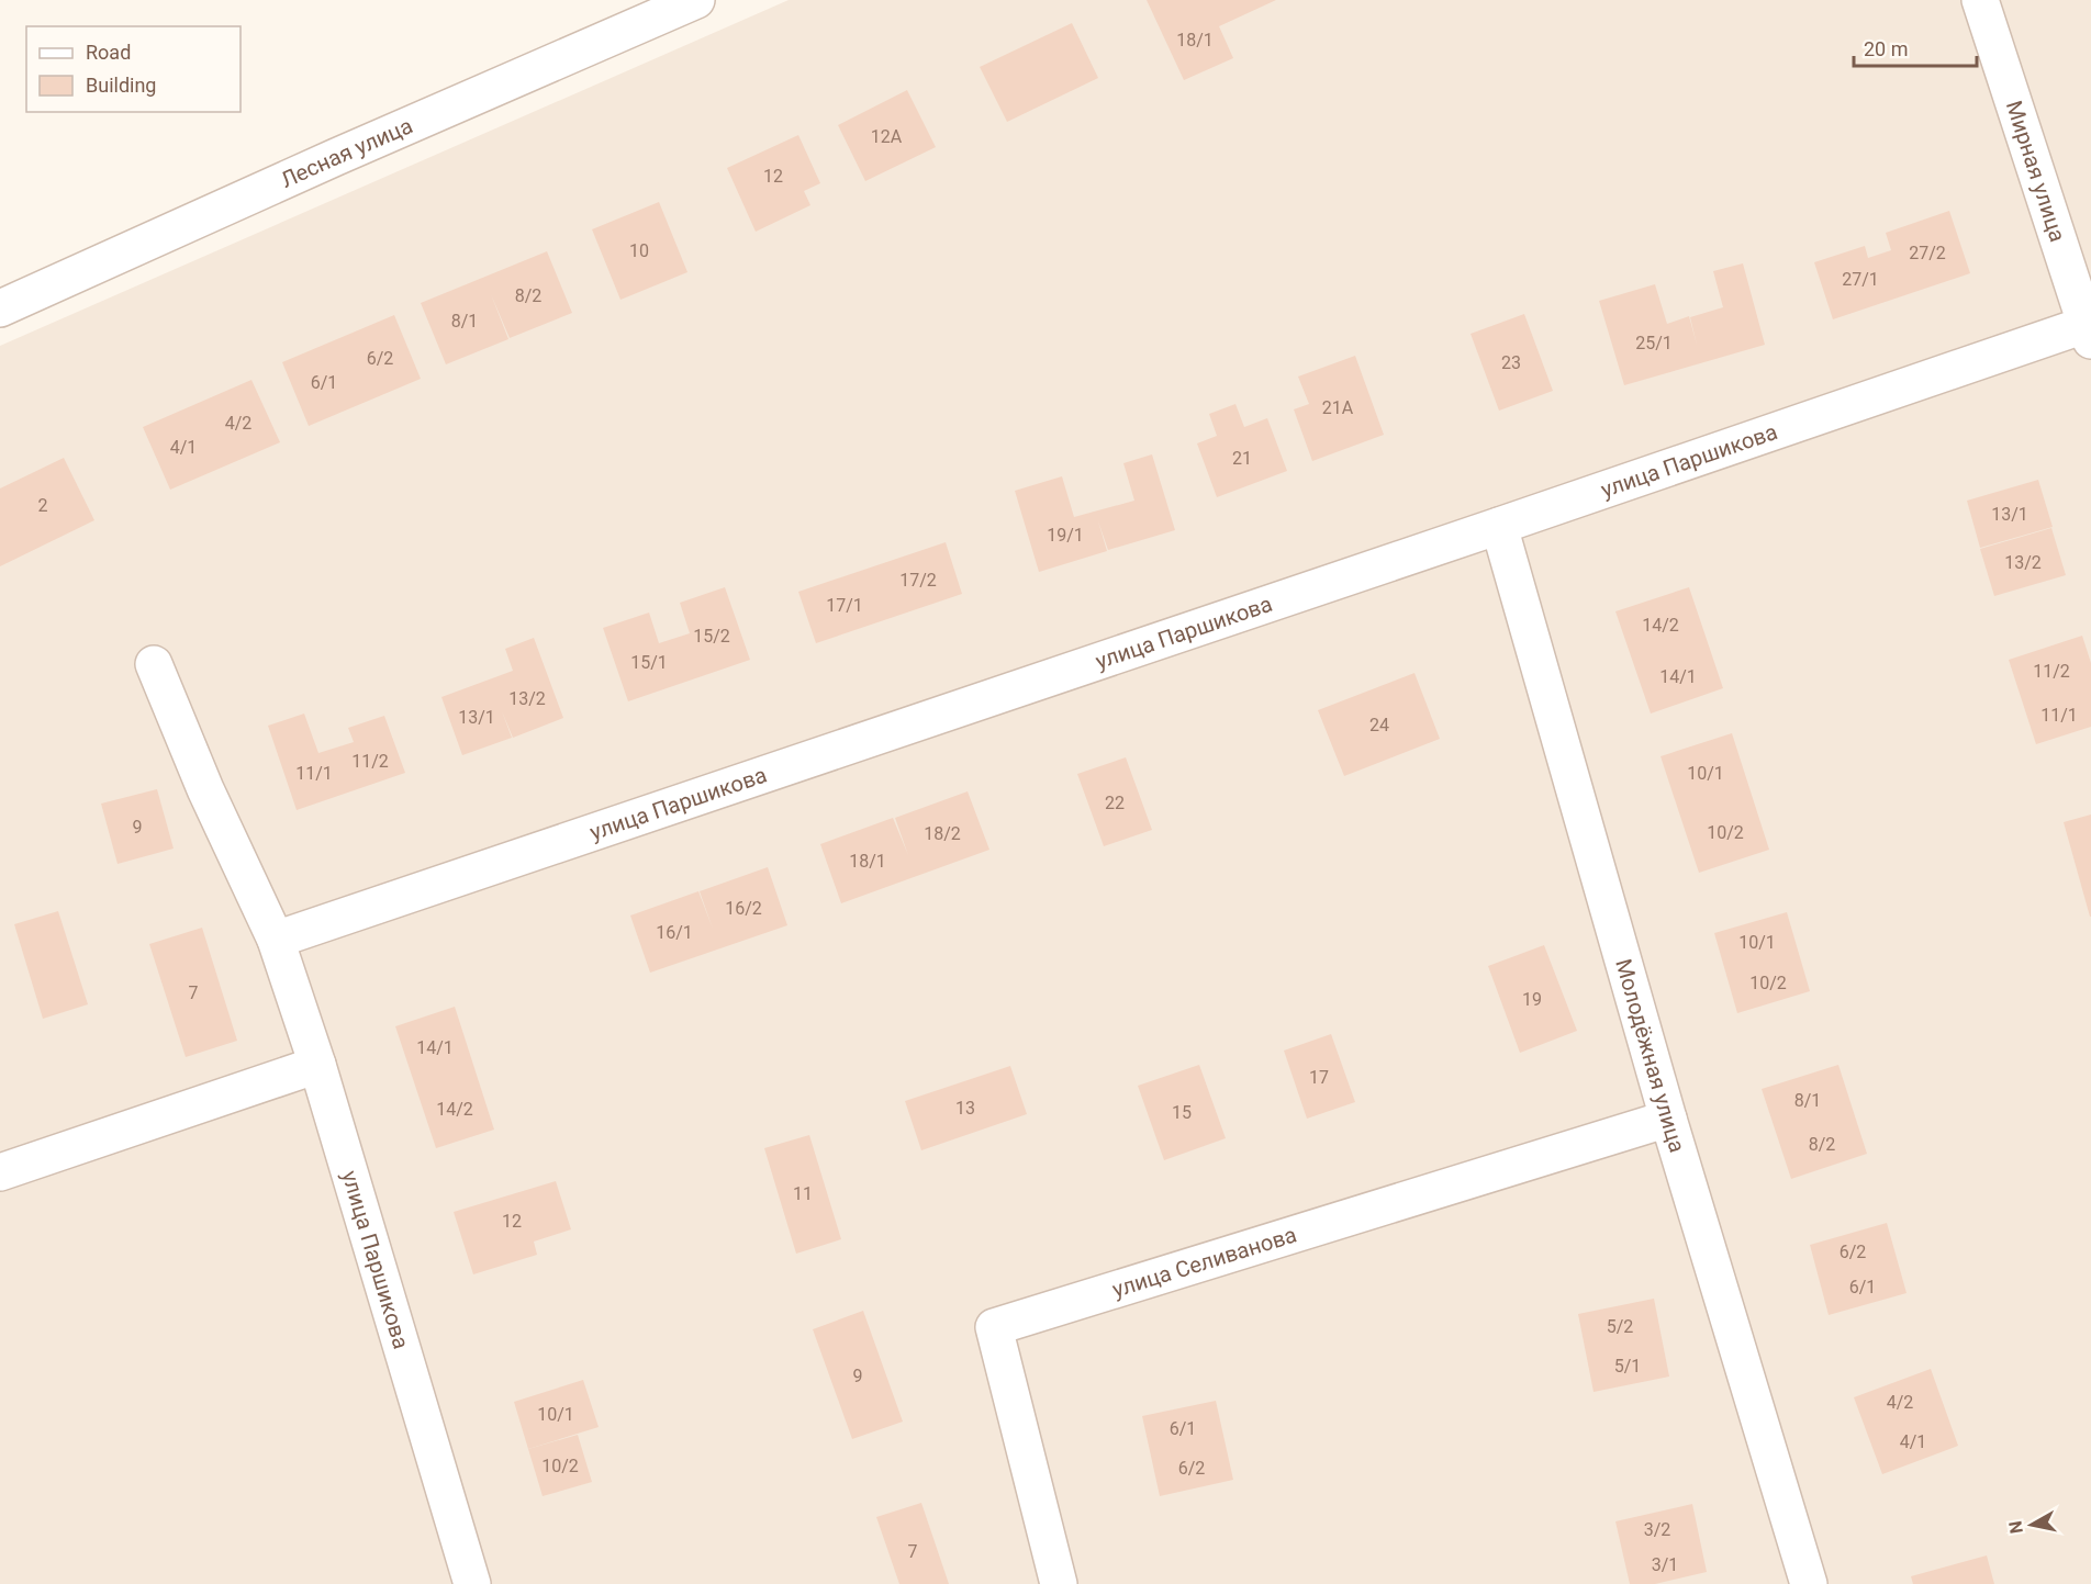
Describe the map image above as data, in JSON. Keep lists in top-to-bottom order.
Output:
{
  "streets": {
    "street": [
      "Лесная улица",
      "Мирная улица",
      "улица Паршикова",
      "Молодёжная улица",
      "улица Селиванова"
    ]
  },
  "crossings": [
    ["Мирная улица", "улица Паршикова"],
    ["улица Паршикова", "Молодёжная улица"],
    ["Молодёжная улица", "улица Селиванова"]
  ],
  "house_numbers": [
    "18/1",
    "12А",
    "12",
    "10",
    "27/2",
    "27/1",
    "8/2",
    "8/1",
    "25/1",
    "6/2",
    "23",
    "6/1",
    "21А",
    "4/2",
    "4/1",
    "21",
    "2",
    "13/1",
    "19/1",
    "13/2",
    "17/2",
    "17/1",
    "14/2",
    "15/2",
    "15/1",
    "11/2",
    "14/1",
    "13/2",
    "11/1",
    "13/1",
    "24",
    "11/2",
    "11/1",
    "10/1",
    "22",
    "9",
    "10/2",
    "18/2",
    "18/1",
    "16/2",
    "16/1",
    "10/1",
    "10/2",
    "7",
    "19",
    "14/1",
    "17",
    "8/1",
    "13",
    "14/2",
    "15",
    "8/2",
    "11",
    "12",
    "6/2",
    "6/1",
    "5/2",
    "5/1",
    "9",
    "4/2",
    "10/1",
    "6/1",
    "4/1",
    "10/2",
    "6/2",
    "3/2",
    "7",
    "3/1"
  ],
  "legend": ["Road", "Building"],
  "scale_bar": "20 m",
  "north": "left"
}
